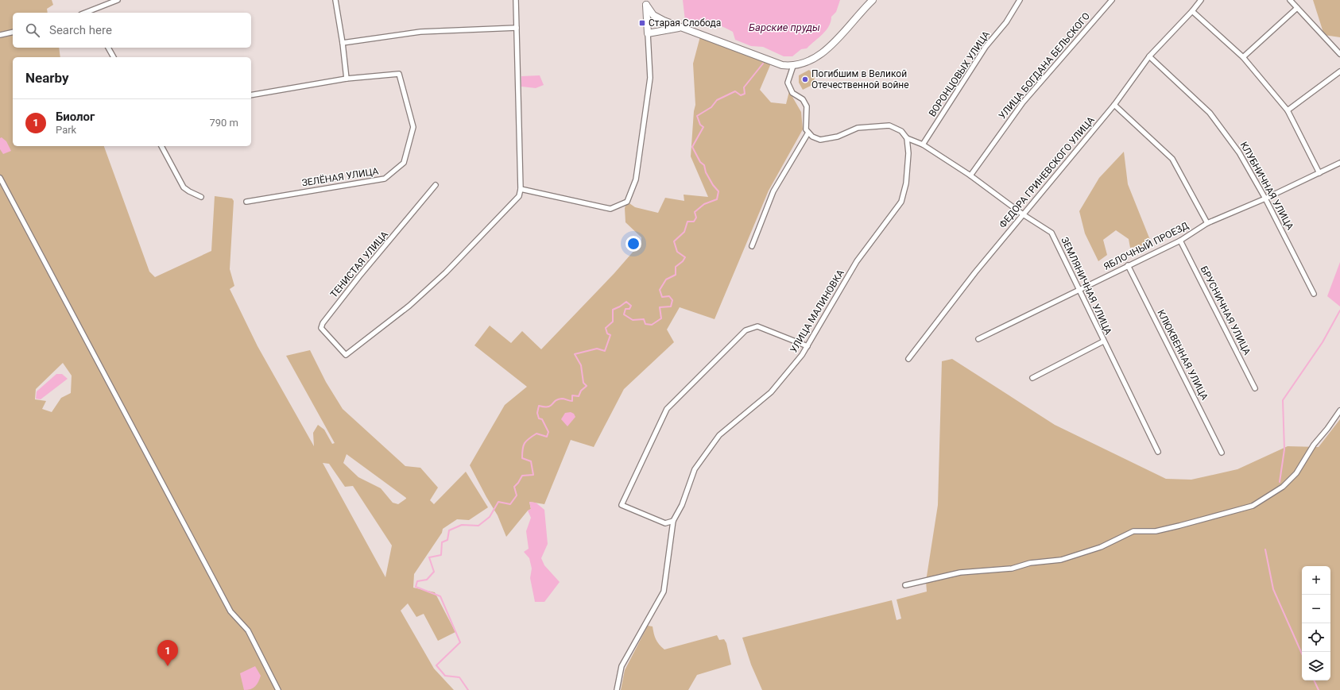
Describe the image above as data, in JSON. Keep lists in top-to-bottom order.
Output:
{
  "streets": {
    "street": [
      "УЛИЦА БОГДАНА БЕЛЬСКОГО",
      "ВОРОНЦОВЫХ УЛИЦА",
      "ФЕДОРА ГРИНЕВСКОГО УЛИЦА",
      "ЗЕЛЁНАЯ УЛИЦА",
      "КЛУБНИЧНАЯ УЛИЦА",
      "ЯБЛОЧНЫЙ ПРОЕЗД",
      "ТЕНИСТАЯ УЛИЦА",
      "ЗЕМЛЯНИЧНАЯ УЛИЦА",
      "БРУСНИЧНАЯ УЛИЦА",
      "УЛИЦА МАЛИНОВКА",
      "КЛЮКВЕННАЯ УЛИЦА"
    ]
  },
  "crossings": [
    ["УЛИЦА БОГДАНА БЕЛЬСКОГО", "ЗЕМЛЯНИЧНАЯ УЛИЦА"],
    ["ВОРОНЦОВЫХ УЛИЦА", "ЗЕМЛЯНИЧНАЯ УЛИЦА"],
    ["ФЕДОРА ГРИНЕВСКОГО УЛИЦА", "КЛУБНИЧНАЯ УЛИЦА"],
    ["ФЕДОРА ГРИНЕВСКОГО УЛИЦА", "ЗЕМЛЯНИЧНАЯ УЛИЦА"],
    ["КЛУБНИЧНАЯ УЛИЦА", "ЯБЛОЧНЫЙ ПРОЕЗД"],
    ["ЯБЛОЧНЫЙ ПРОЕЗД", "ЗЕМЛЯНИЧНАЯ УЛИЦА"],
    ["ЯБЛОЧНЫЙ ПРОЕЗД", "БРУСНИЧНАЯ УЛИЦА"],
    ["ЯБЛОЧНЫЙ ПРОЕЗД", "КЛЮКВЕННАЯ УЛИЦА"]
  ],
  "water": ["Барские пруды"],
  "places": {
    "transit": ["Старая Слобода"],
    "other": ["Погибшим в Великой Отечественной войне"]
  },
  "page": {
    "search": "Search here",
    "heading": "Nearby",
    "list": [
      {
        "mark": "1",
        "name": "Биолог",
        "note": "Park",
        "value": "790 m"
      }
    ],
    "map_buttons": ["+", "−"],
    "pins": "1"
  }
}
